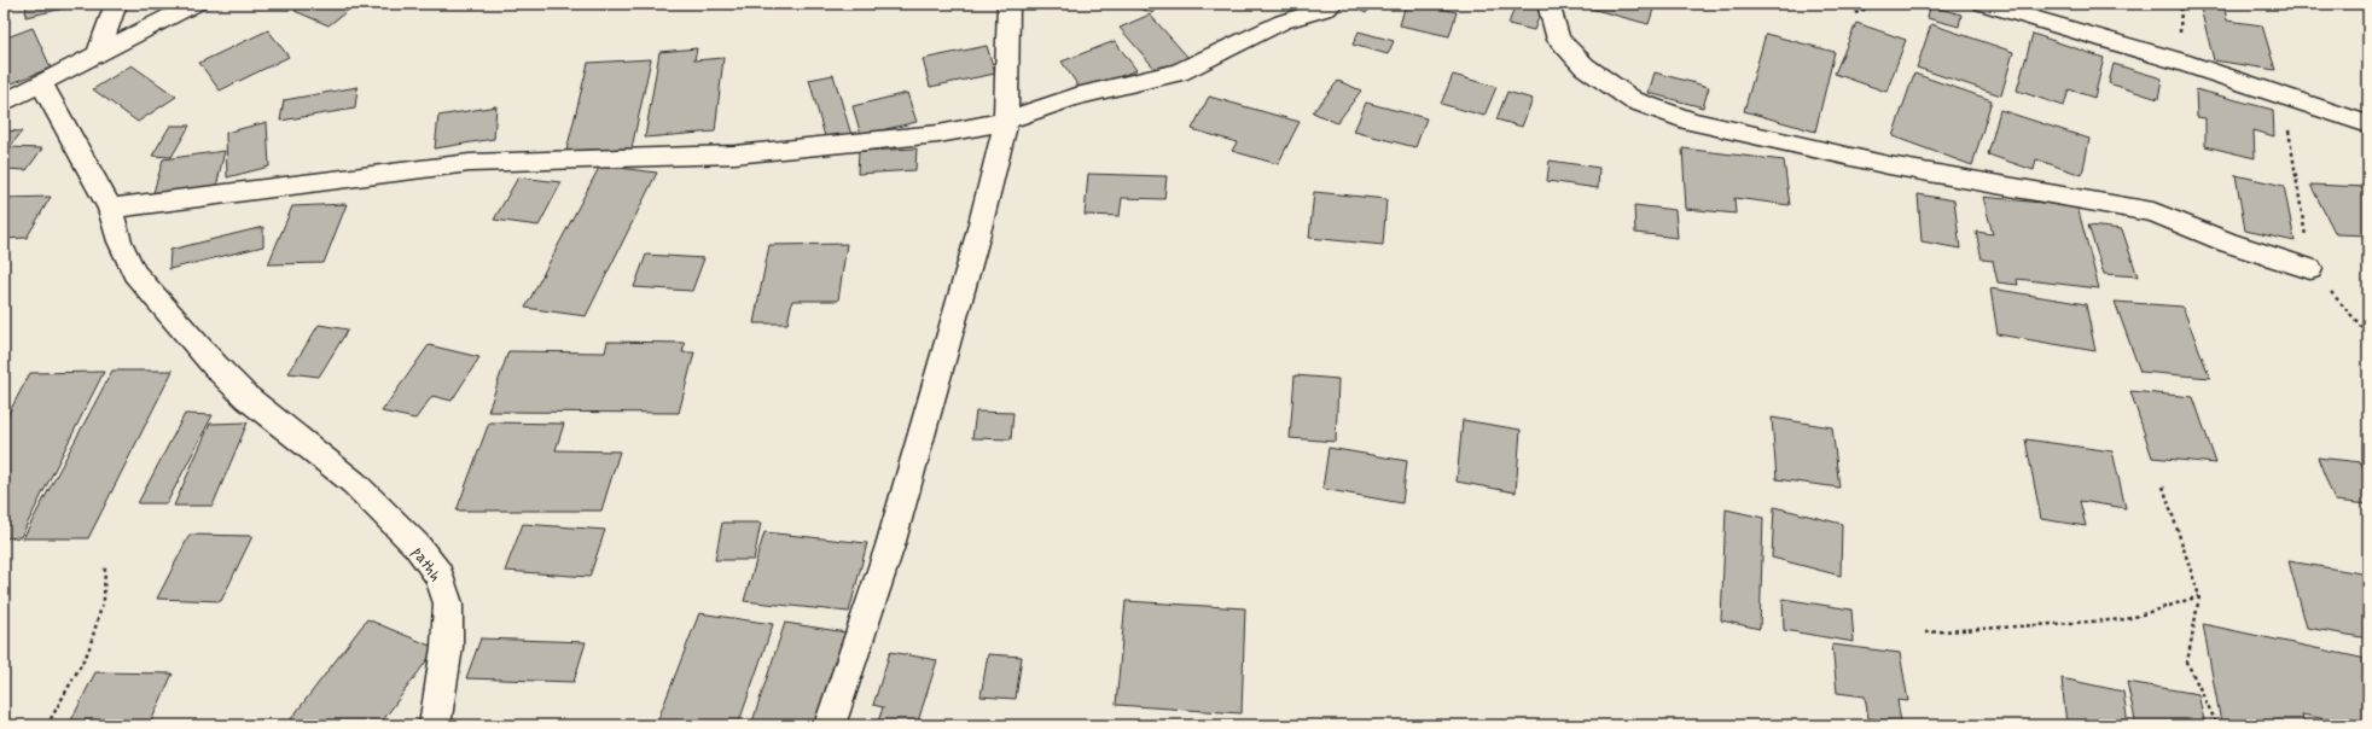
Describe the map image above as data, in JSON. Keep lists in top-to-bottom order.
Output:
{
  "streets": {
    "street": ["pathh"]
  }
}
